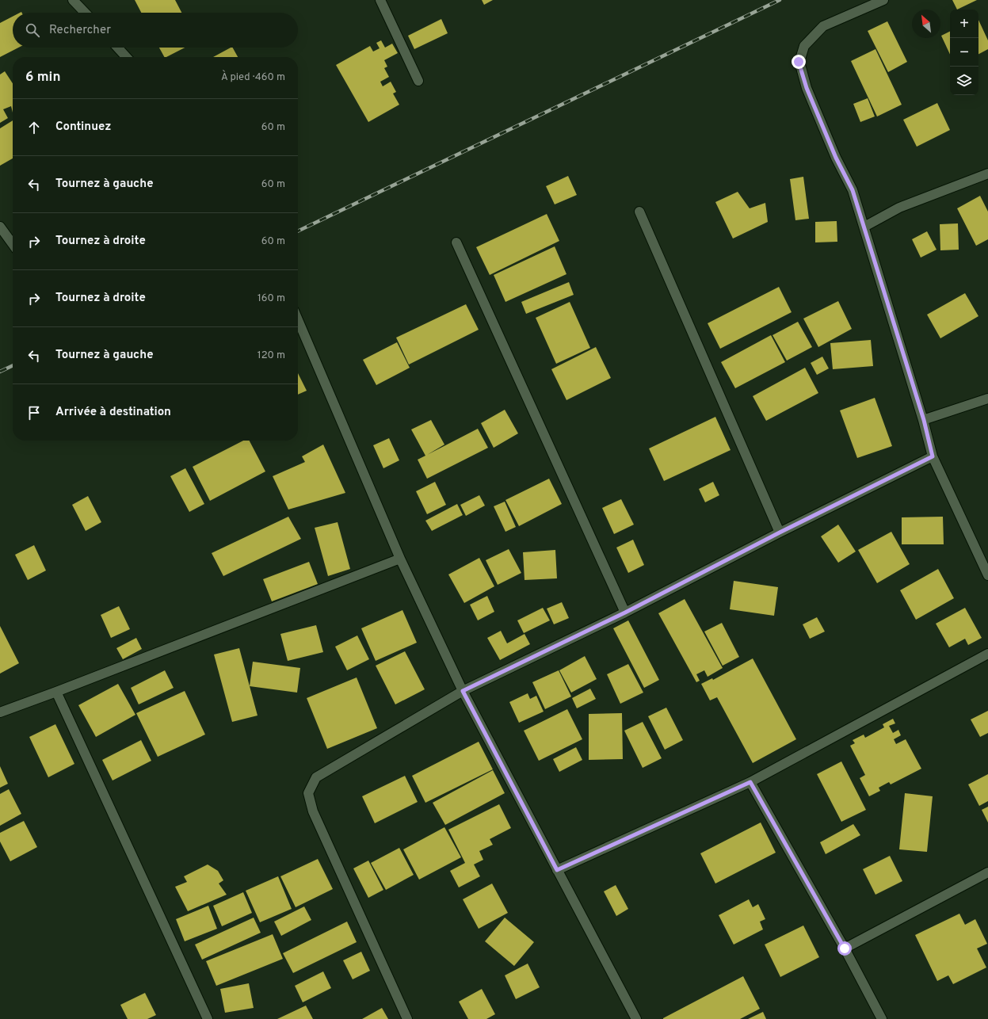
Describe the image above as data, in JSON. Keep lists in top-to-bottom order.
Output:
{
  "north": "top left",
  "page": {
    "map_buttons": ["+", "−"],
    "search": "Rechercher",
    "heading": ["6 min", "À pied · 460 m"],
    "list": [
      ["Continuez", "60 m"],
      ["Tournez à gauche", "60 m"],
      ["Tournez à droite", "60 m"],
      ["Tournez à droite", "160 m"],
      ["Tournez à gauche", "120 m"],
      "Arrivée à destination"
    ]
  }
}
